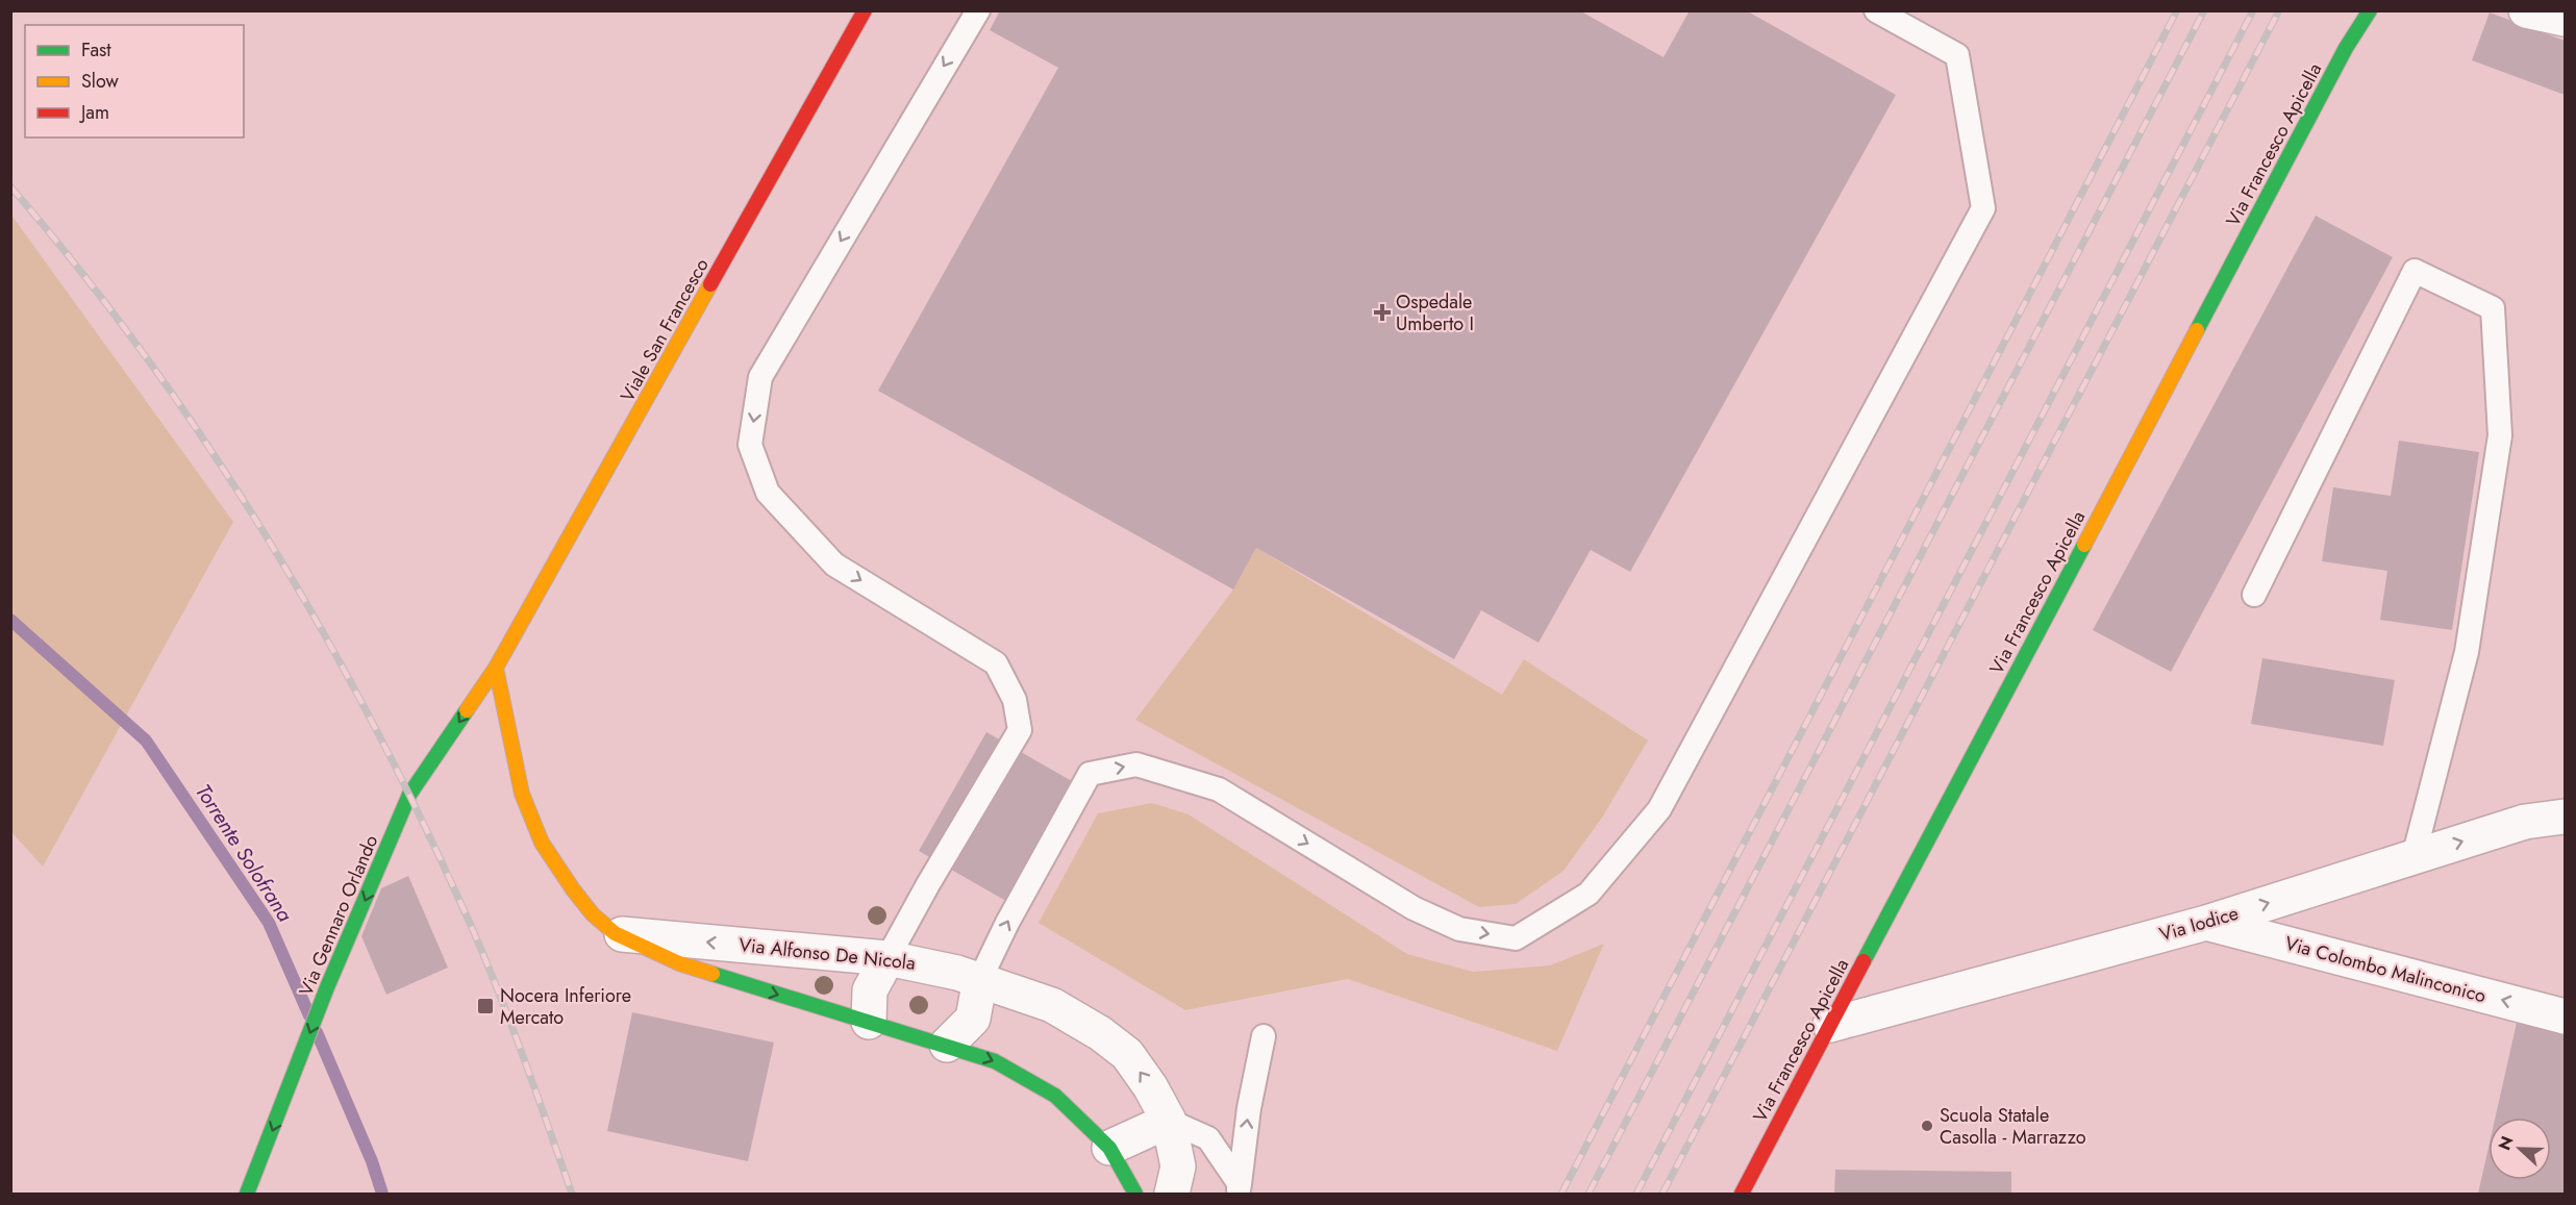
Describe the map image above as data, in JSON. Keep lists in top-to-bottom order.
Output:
{
  "streets": {
    "street": [
      "Via Francesco Apicella",
      "Viale San Francesco",
      "Via Gennaro Orlando",
      "Via Iodice",
      "Via Alfonso De Nicola",
      "Via Colombo Malinconico"
    ]
  },
  "crossings": [
    ["Via Francesco Apicella", "Via Iodice"],
    ["Viale San Francesco", "Via Gennaro Orlando"],
    ["Viale San Francesco", "Via Alfonso De Nicola"],
    ["Via Gennaro Orlando", "Via Alfonso De Nicola"],
    ["Via Iodice", "Via Colombo Malinconico"]
  ],
  "one_way": ["Via Gennaro Orlando", "Via Iodice", "Via Colombo Malinconico"],
  "water": ["Torrente Solofrana"],
  "places": {
    "health": ["Ospedale Umberto I"],
    "transit": ["Nocera Inferiore Mercato"],
    "other": ["Scuola Statale Casolla - Marrazzo"]
  },
  "legend": ["Fast", "Slow", "Jam"],
  "north": "left"
}
